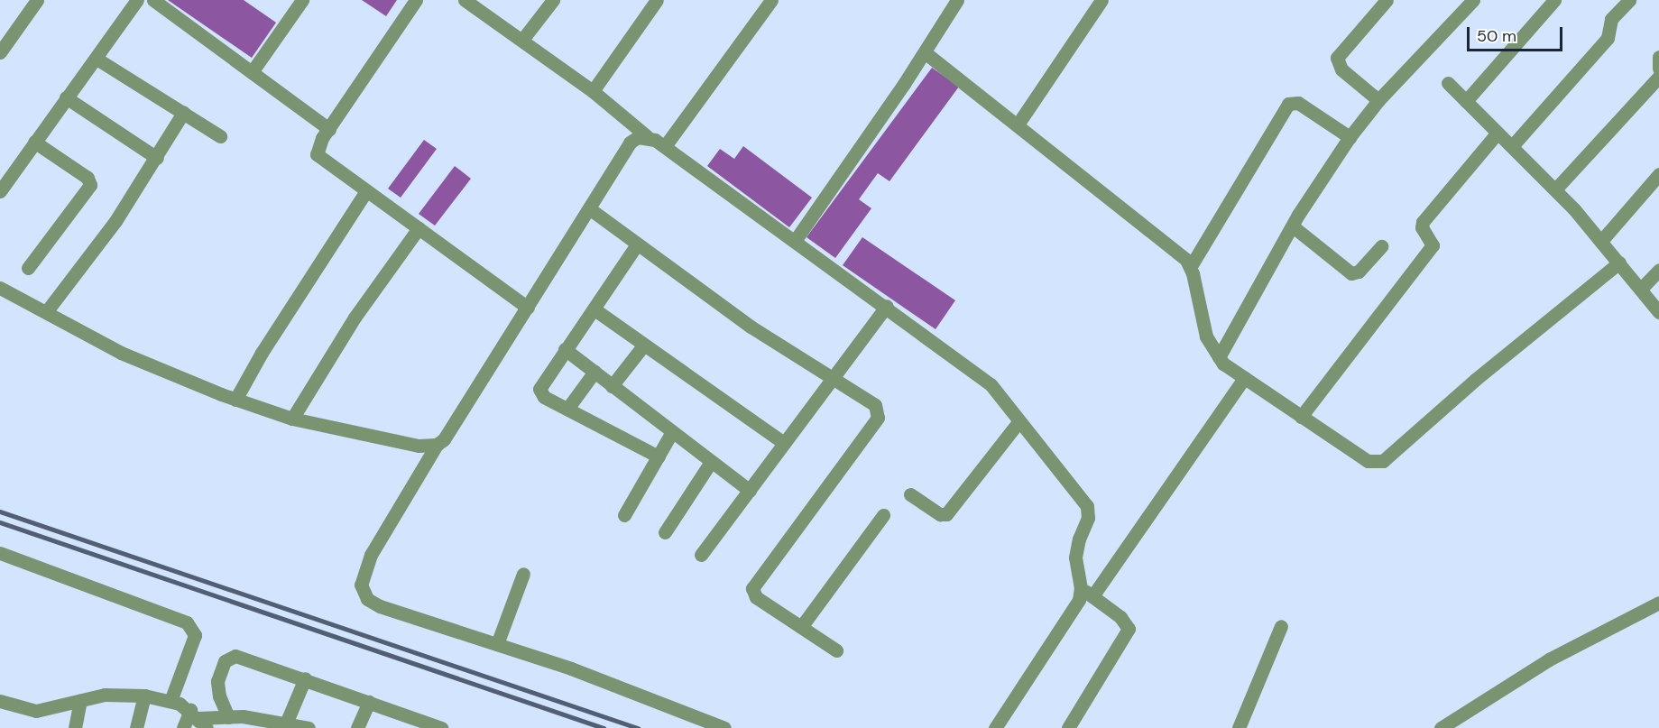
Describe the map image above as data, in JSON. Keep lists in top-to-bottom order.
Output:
{
  "scale_bar": "50 m"
}
